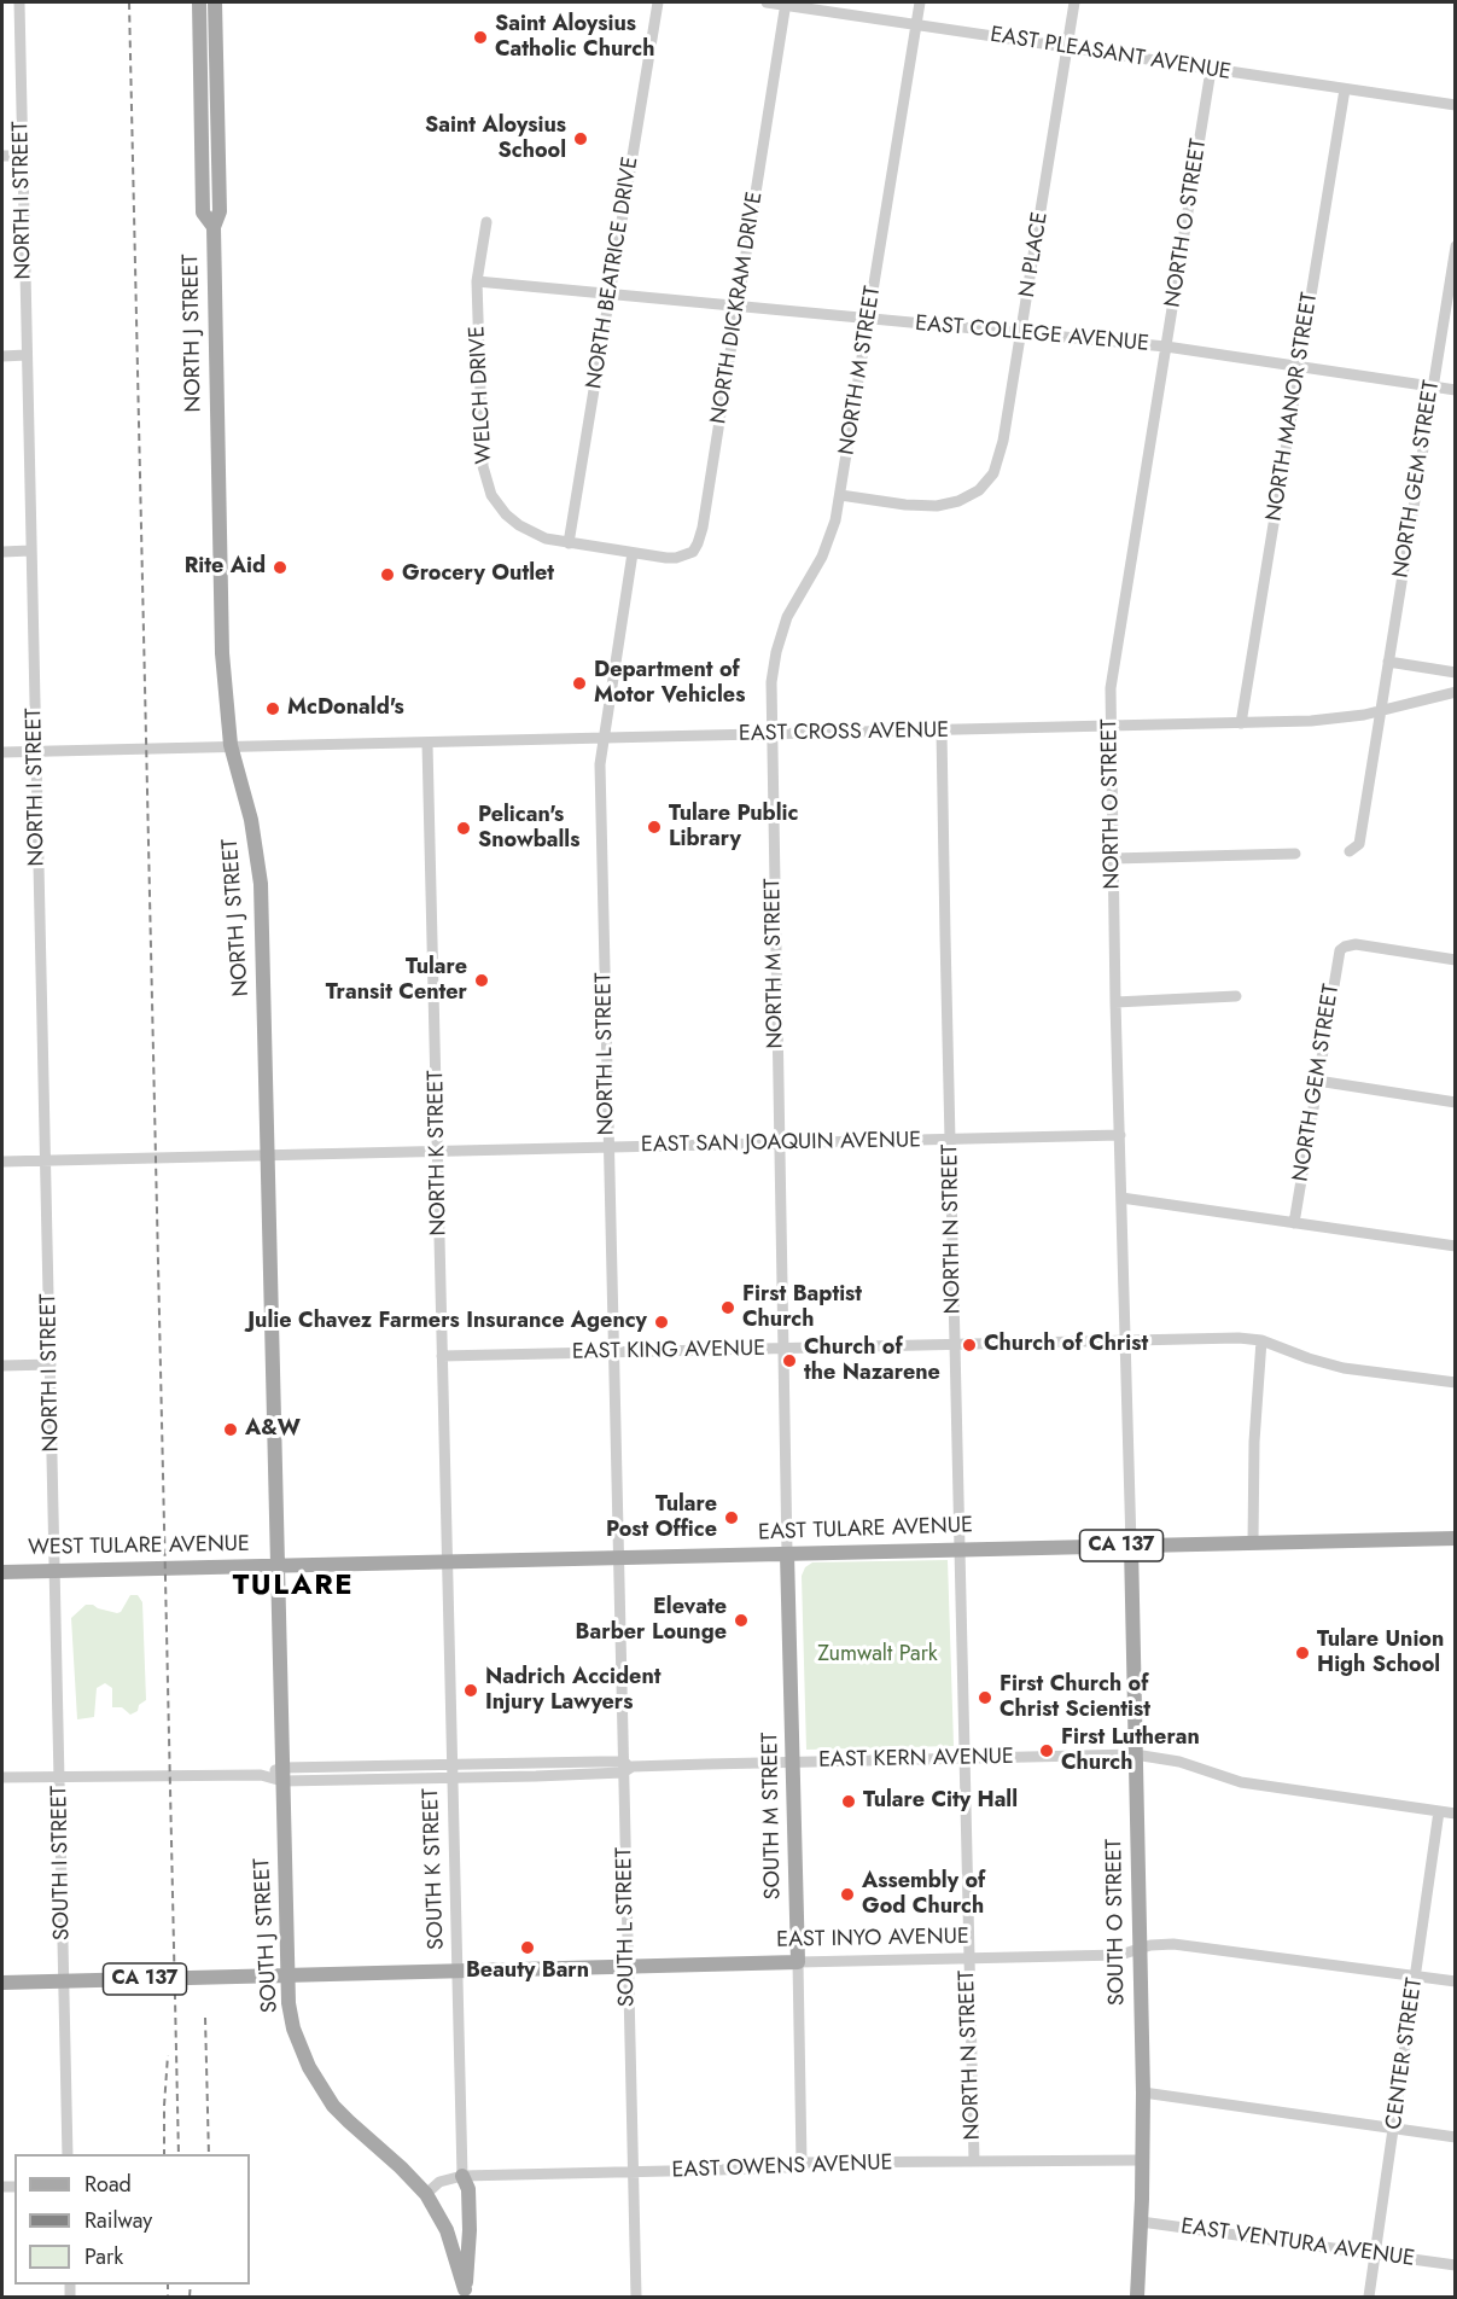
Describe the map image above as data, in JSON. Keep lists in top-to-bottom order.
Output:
{
  "streets": {
    "main road": [
      "NORTH J STREET",
      "EAST TULARE AVENUE",
      "CA 137",
      "WEST TULARE AVENUE",
      "SOUTH M STREET",
      "SOUTH O STREET",
      "SOUTH J STREET",
      "EAST INYO AVENUE"
    ],
    "street": [
      "EAST PLEASANT AVENUE",
      "NORTH I STREET",
      "NORTH O STREET",
      "N PLACE",
      "NORTH BEATRICE DRIVE",
      "NORTH DICKRAM DRIVE",
      "EAST COLLEGE AVENUE",
      "NORTH M STREET",
      "WELCH DRIVE",
      "NORTH MANOR STREET",
      "NORTH GEM STREET",
      "EAST CROSS AVENUE",
      "NORTH L STREET",
      "EAST SAN JOAQUIN AVENUE",
      "NORTH K STREET",
      "NORTH N STREET",
      "EAST KING AVENUE",
      "EAST KERN AVENUE",
      "SOUTH I STREET",
      "SOUTH K STREET",
      "SOUTH L STREET",
      "CENTER STREET",
      "EAST OWENS AVENUE",
      "EAST VENTURA AVENUE"
    ]
  },
  "crossings": [
    ["EAST PLEASANT AVENUE", "NORTH O STREET"],
    ["EAST PLEASANT AVENUE", "N PLACE"],
    ["EAST PLEASANT AVENUE", "NORTH DICKRAM DRIVE"],
    ["EAST PLEASANT AVENUE", "NORTH M STREET"],
    ["EAST PLEASANT AVENUE", "NORTH MANOR STREET"],
    ["NORTH I STREET", "EAST CROSS AVENUE"],
    ["NORTH I STREET", "EAST SAN JOAQUIN AVENUE"],
    ["NORTH I STREET", "WEST TULARE AVENUE"],
    ["NORTH I STREET", "SOUTH I STREET"],
    ["NORTH O STREET", "EAST COLLEGE AVENUE"],
    ["NORTH O STREET", "EAST CROSS AVENUE"],
    ["NORTH O STREET", "EAST SAN JOAQUIN AVENUE"],
    ["NORTH O STREET", "EAST KING AVENUE"],
    ["NORTH O STREET", "EAST TULARE AVENUE"],
    ["NORTH O STREET", "SOUTH O STREET"],
    ["N PLACE", "EAST COLLEGE AVENUE"],
    ["N PLACE", "NORTH M STREET"],
    ["NORTH BEATRICE DRIVE", "EAST COLLEGE AVENUE"],
    ["NORTH BEATRICE DRIVE", "WELCH DRIVE"],
    ["NORTH DICKRAM DRIVE", "EAST COLLEGE AVENUE"],
    ["NORTH DICKRAM DRIVE", "WELCH DRIVE"],
    ["NORTH DICKRAM DRIVE", "NORTH L STREET"],
    ["NORTH J STREET", "EAST CROSS AVENUE"],
    ["NORTH J STREET", "EAST SAN JOAQUIN AVENUE"],
    ["NORTH J STREET", "EAST TULARE AVENUE"],
    ["NORTH J STREET", "WEST TULARE AVENUE"],
    ["NORTH J STREET", "SOUTH J STREET"],
    ["EAST COLLEGE AVENUE", "NORTH M STREET"],
    ["EAST COLLEGE AVENUE", "WELCH DRIVE"],
    ["EAST COLLEGE AVENUE", "NORTH MANOR STREET"],
    ["EAST COLLEGE AVENUE", "NORTH GEM STREET"],
    ["NORTH M STREET", "EAST CROSS AVENUE"],
    ["NORTH M STREET", "EAST SAN JOAQUIN AVENUE"],
    ["NORTH M STREET", "EAST KING AVENUE"],
    ["NORTH M STREET", "EAST TULARE AVENUE"],
    ["NORTH M STREET", "SOUTH M STREET"],
    ["WELCH DRIVE", "NORTH L STREET"],
    ["NORTH MANOR STREET", "EAST CROSS AVENUE"],
    ["NORTH GEM STREET", "EAST CROSS AVENUE"],
    ["EAST CROSS AVENUE", "NORTH L STREET"],
    ["EAST CROSS AVENUE", "NORTH K STREET"],
    ["EAST CROSS AVENUE", "NORTH N STREET"],
    ["NORTH L STREET", "EAST SAN JOAQUIN AVENUE"],
    ["NORTH L STREET", "EAST KING AVENUE"],
    ["NORTH L STREET", "EAST TULARE AVENUE"],
    ["NORTH L STREET", "SOUTH L STREET"],
    ["EAST SAN JOAQUIN AVENUE", "NORTH K STREET"],
    ["EAST SAN JOAQUIN AVENUE", "NORTH N STREET"],
    ["NORTH K STREET", "EAST KING AVENUE"],
    ["NORTH K STREET", "EAST TULARE AVENUE"],
    ["NORTH K STREET", "SOUTH K STREET"],
    ["NORTH N STREET", "EAST KING AVENUE"],
    ["NORTH N STREET", "EAST TULARE AVENUE"],
    ["NORTH N STREET", "EAST KERN AVENUE"],
    ["NORTH N STREET", "EAST INYO AVENUE"],
    ["NORTH N STREET", "EAST OWENS AVENUE"],
    ["EAST TULARE AVENUE", "WEST TULARE AVENUE"],
    ["EAST TULARE AVENUE", "SOUTH M STREET"],
    ["EAST TULARE AVENUE", "SOUTH K STREET"],
    ["EAST TULARE AVENUE", "SOUTH O STREET"],
    ["EAST TULARE AVENUE", "SOUTH L STREET"],
    ["EAST TULARE AVENUE", "SOUTH J STREET"],
    ["CA 137", "SOUTH I STREET"],
    ["CA 137", "SOUTH J STREET"],
    ["CA 137", "EAST INYO AVENUE"],
    ["WEST TULARE AVENUE", "SOUTH I STREET"],
    ["WEST TULARE AVENUE", "SOUTH J STREET"],
    ["EAST KERN AVENUE", "SOUTH M STREET"],
    ["EAST KERN AVENUE", "SOUTH I STREET"],
    ["EAST KERN AVENUE", "SOUTH K STREET"],
    ["EAST KERN AVENUE", "SOUTH O STREET"],
    ["EAST KERN AVENUE", "SOUTH L STREET"],
    ["EAST KERN AVENUE", "SOUTH J STREET"],
    ["EAST KERN AVENUE", "CENTER STREET"],
    ["SOUTH M STREET", "EAST INYO AVENUE"],
    ["SOUTH M STREET", "EAST OWENS AVENUE"],
    ["SOUTH K STREET", "EAST INYO AVENUE"],
    ["SOUTH K STREET", "EAST OWENS AVENUE"],
    ["SOUTH O STREET", "EAST INYO AVENUE"],
    ["SOUTH O STREET", "EAST OWENS AVENUE"],
    ["SOUTH O STREET", "EAST VENTURA AVENUE"],
    ["SOUTH L STREET", "EAST INYO AVENUE"],
    ["SOUTH L STREET", "EAST OWENS AVENUE"],
    ["SOUTH J STREET", "EAST INYO AVENUE"],
    ["SOUTH J STREET", "EAST OWENS AVENUE"],
    ["EAST INYO AVENUE", "CENTER STREET"],
    ["CENTER STREET", "EAST VENTURA AVENUE"]
  ],
  "districts": ["TULARE"],
  "parks": ["Zumwalt Park"],
  "places": [
    "Saint Aloysius Catholic Church",
    "Saint Aloysius School",
    "Rite Aid",
    "Grocery Outlet",
    "Department of Motor Vehicles",
    "McDonald's",
    "Tulare Public Library",
    "Pelican's Snowballs",
    "Tulare Transit Center",
    "First Baptist Church",
    "Julie Chavez Farmers Insurance Agency",
    "Church of Christ",
    "Church of the Nazarene",
    "A&W",
    "Tulare Post Office",
    "Elevate Barber Lounge",
    "Tulare Union High School",
    "Nadrich Accident Injury Lawyers",
    "First Church of Christ Scientist",
    "First Lutheran Church",
    "Tulare City Hall",
    "Assembly of God Church",
    "Beauty Barn"
  ],
  "legend": ["Road", "Railway", "Park"]
}
